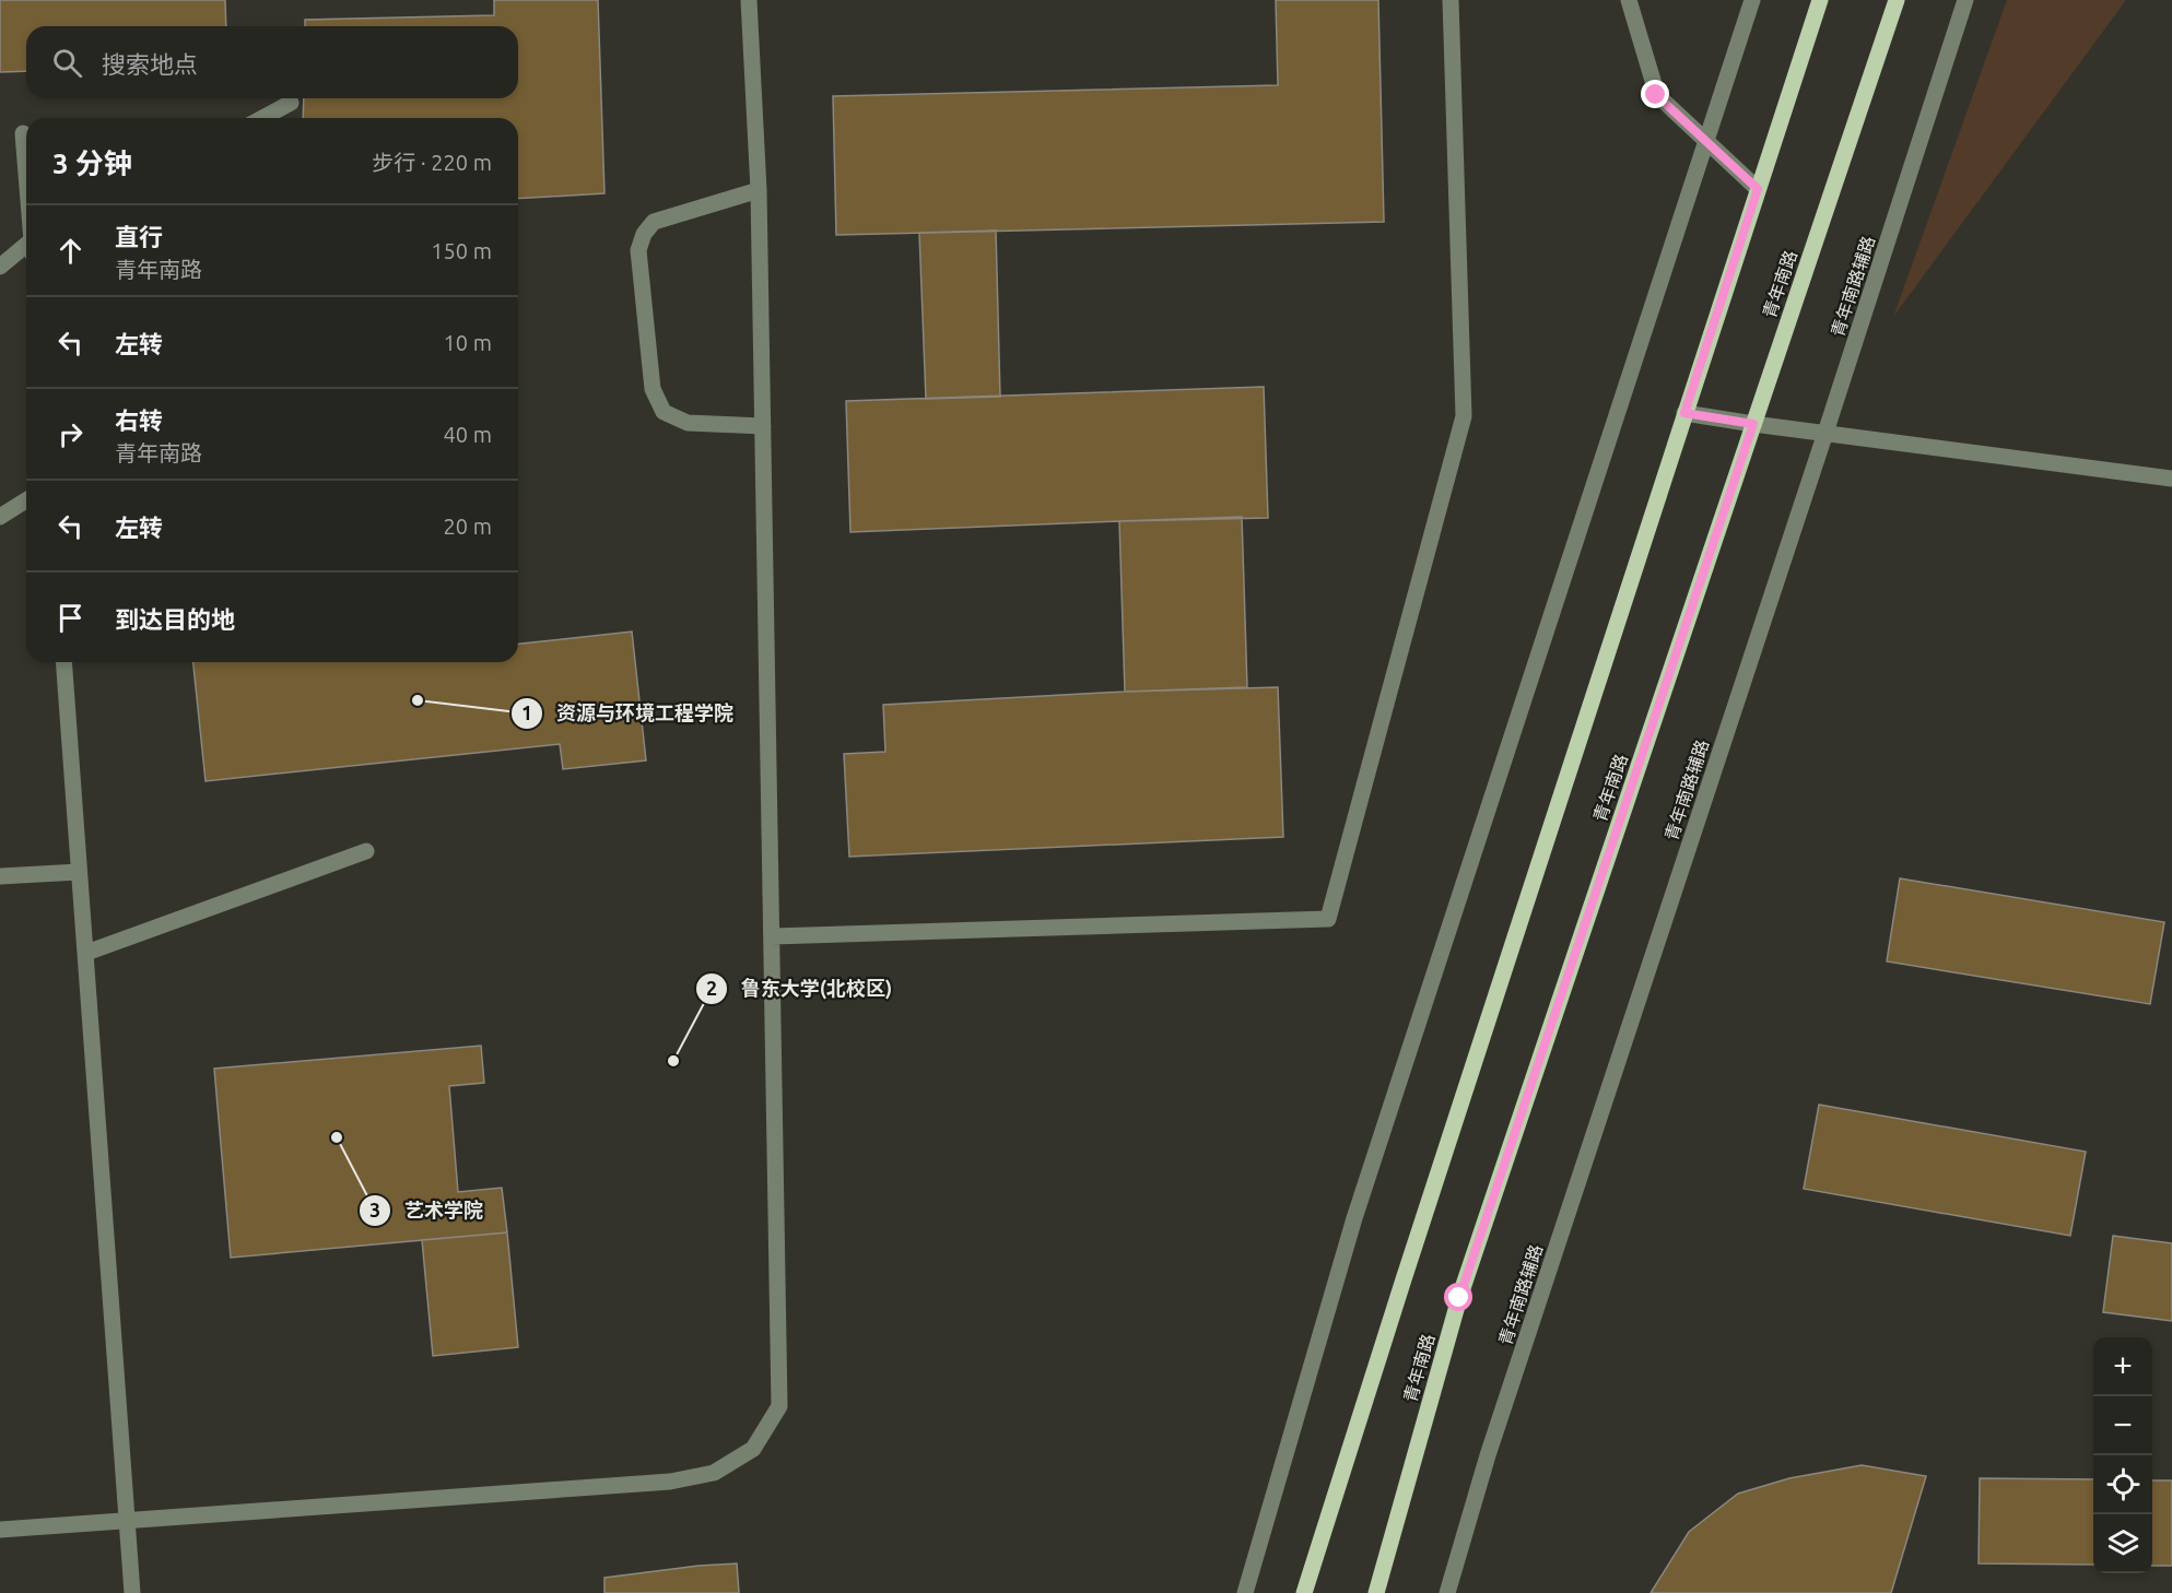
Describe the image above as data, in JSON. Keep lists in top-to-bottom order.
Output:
{
  "streets": {
    "main road": ["青年南路"],
    "street": ["青年南路辅路"]
  },
  "places": ["资源与环境工程学院", "鲁东大学(北校区)", "艺术学院"],
  "page": {
    "search": "搜索地点",
    "heading": ["3 分钟", "步行 · 220 m"],
    "list": [
      ["直行", "青年南路", "150 m"],
      ["左转", "10 m"],
      ["右转", "青年南路", "40 m"],
      ["左转", "20 m"],
      "到达目的地"
    ],
    "map_buttons": ["+", "−"]
  }
}
